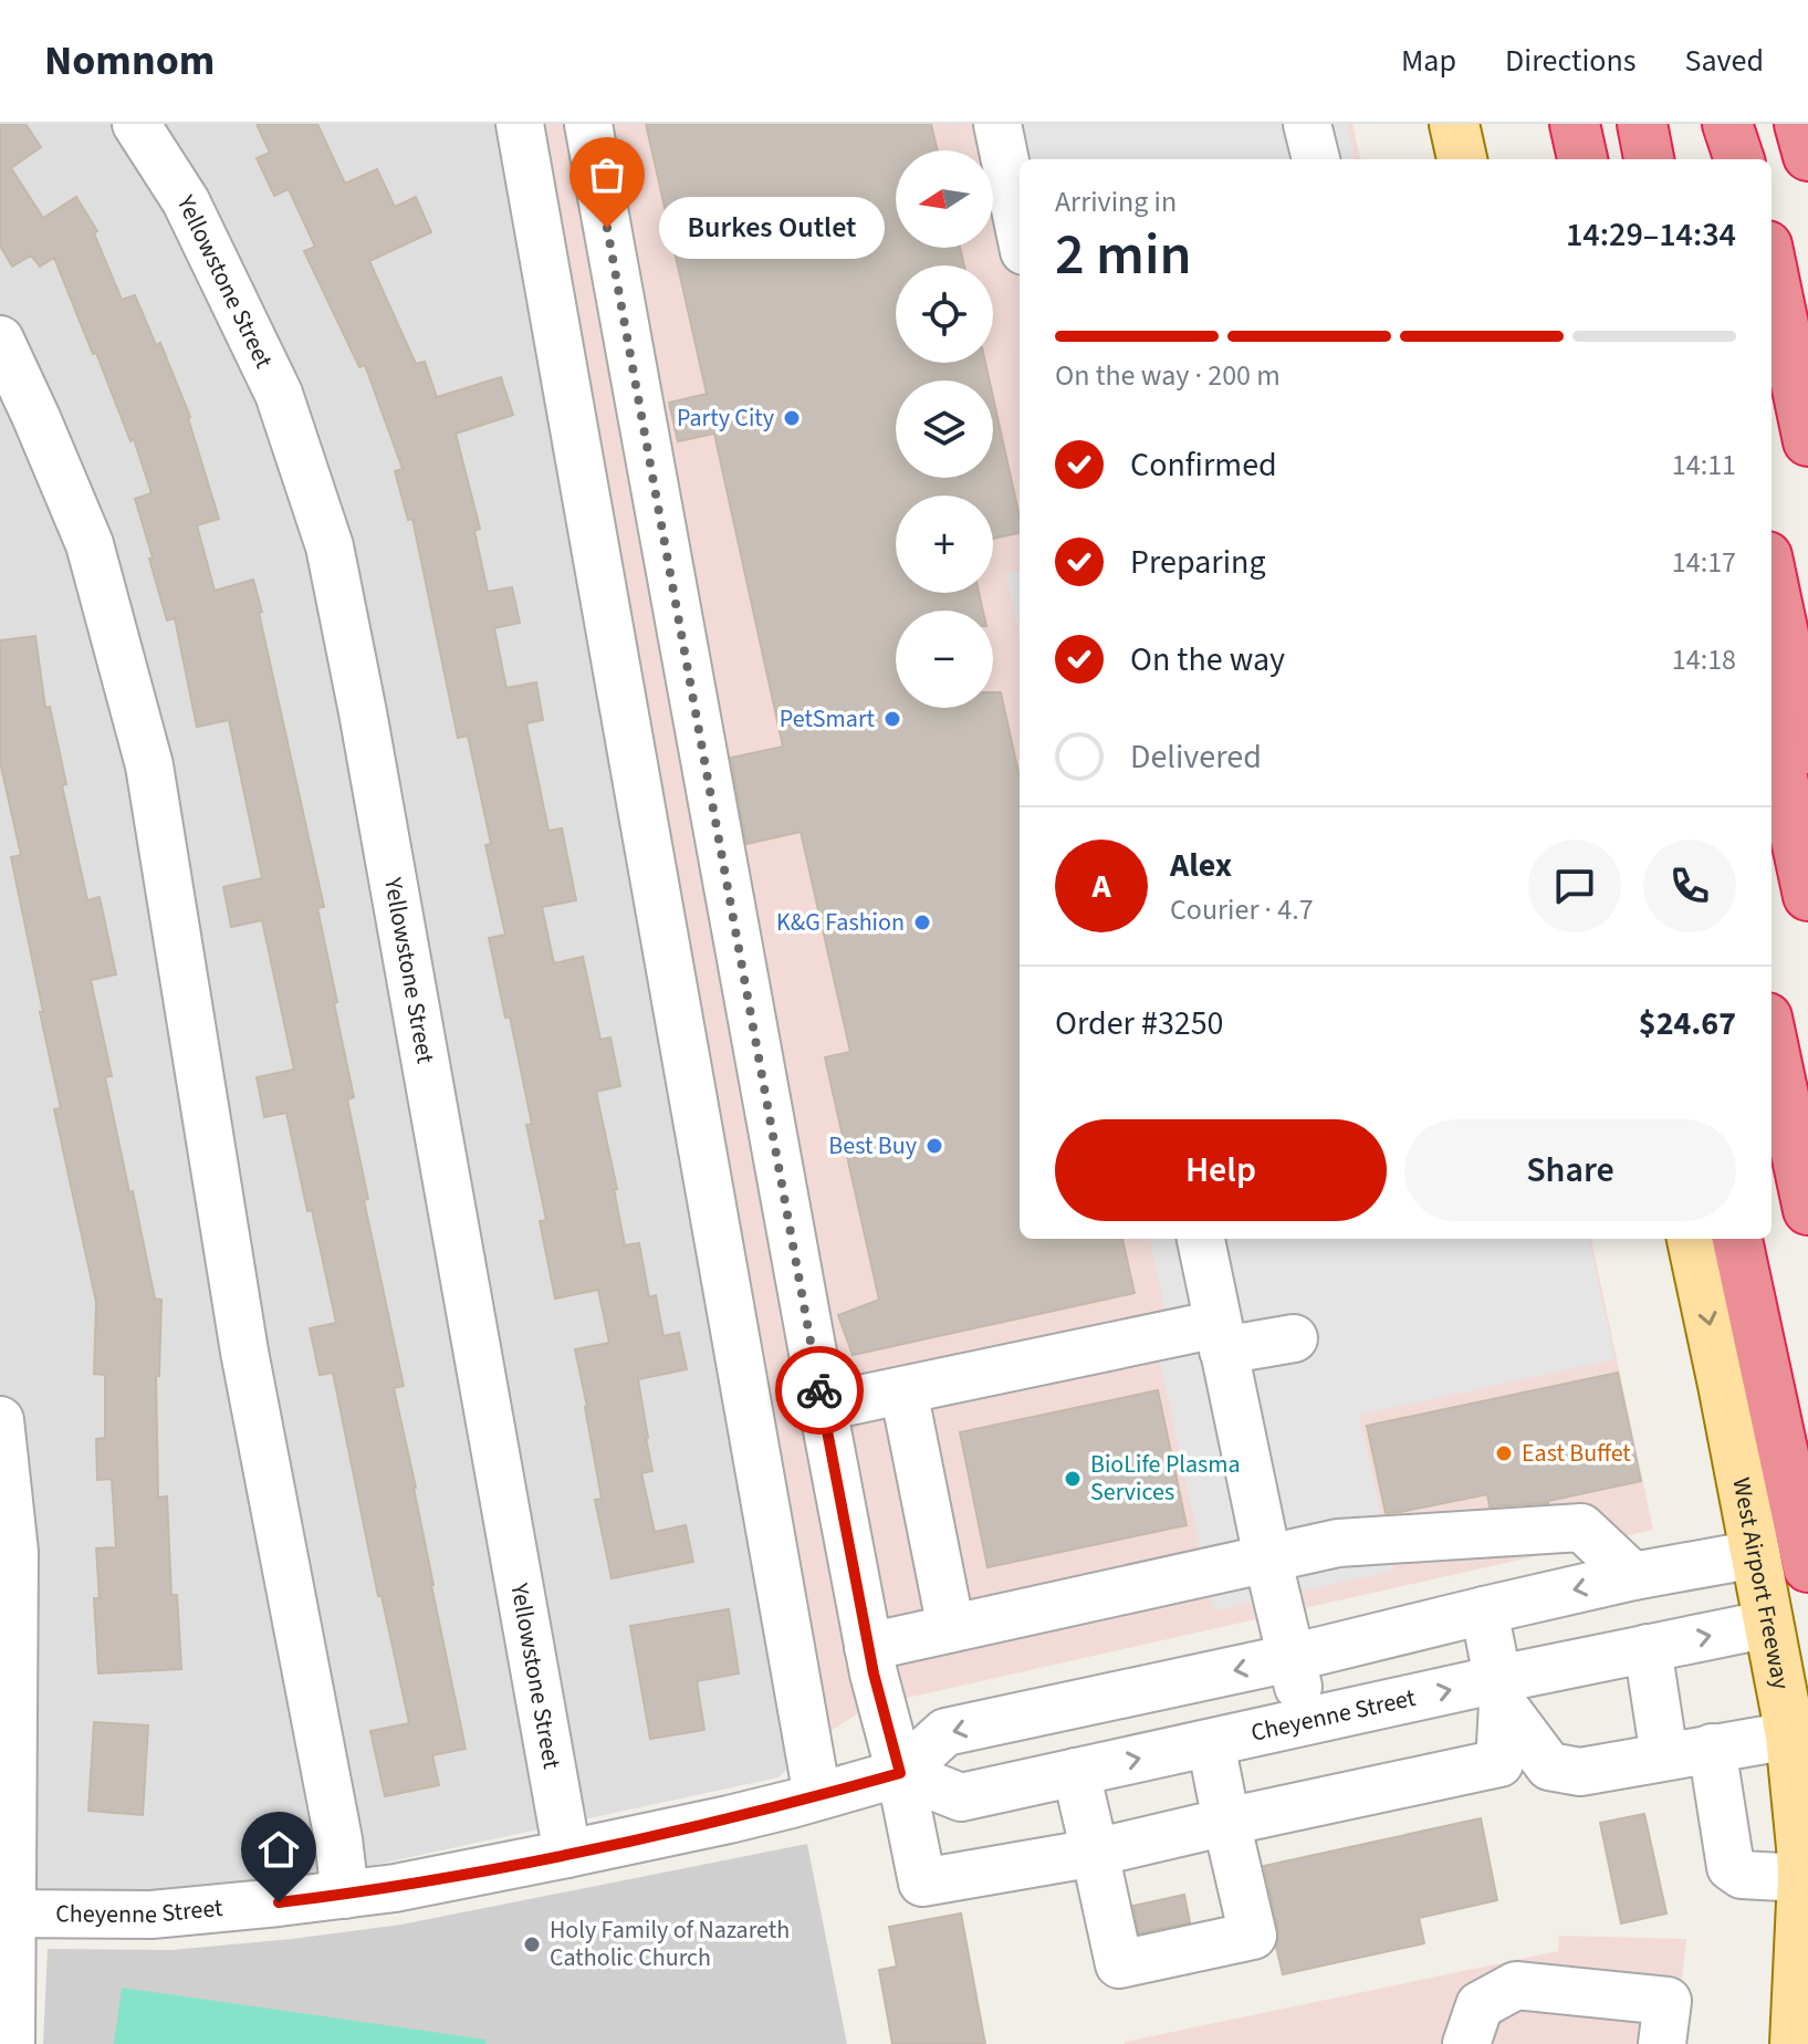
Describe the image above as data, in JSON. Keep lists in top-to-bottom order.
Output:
{
  "streets": {
    "main road": ["West Airport Freeway"],
    "street": ["Yellowstone Street", "Cheyenne Street"]
  },
  "crossings": [
    ["Yellowstone Street", "Cheyenne Street"],
    ["West Airport Freeway", "Cheyenne Street"]
  ],
  "one_way": ["West Airport Freeway"],
  "places": [
    "Burkes Outlet",
    "Party City",
    "PetSmart",
    "K&G Fashion",
    "Best Buy",
    "East Buffet",
    "BioLife Plasma Services",
    "Holy Family of Nazareth Catholic Church"
  ],
  "north": "left",
  "page": {
    "header": "Nomnom",
    "nav": ["Map", "Directions", "Saved"],
    "map_buttons": ["+", "−"],
    "heading": ["2 min", "Arriving in", "14:29–14:34"],
    "panel": [
      "Alex",
      "Courier · 4.7",
      "Order #3250",
      "$24.67"
    ],
    "bubble": "Burkes Outlet",
    "bar": "On the way · 200 m",
    "list": [
      ["Confirmed", "14:11"],
      ["Preparing", "14:17"],
      ["On the way", "14:18"],
      "Delivered"
    ],
    "round": "A",
    "buttons": ["Help", "Share"]
  }
}
